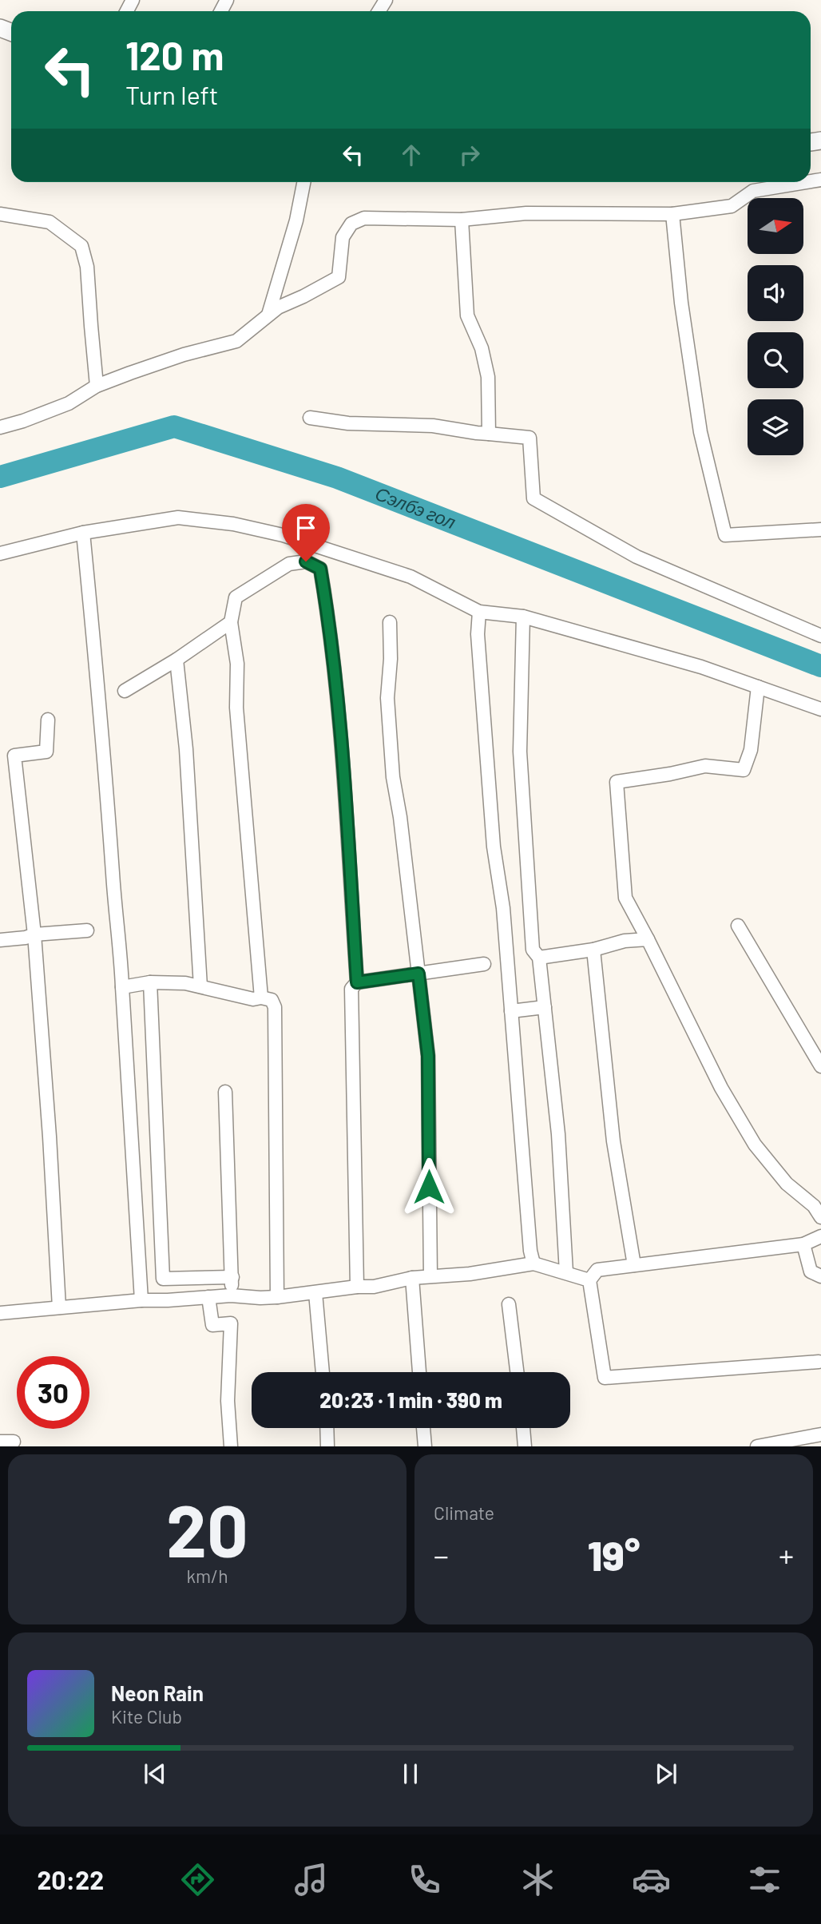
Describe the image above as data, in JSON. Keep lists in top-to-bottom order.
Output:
{
  "water": ["Сэлбэ гол"],
  "north": "right",
  "page": {
    "turn": ["120 m", "Turn left"],
    "limit": "30",
    "trip": "20:23 · 1 min · 390 m",
    "tile": [
      ["20", "km/h"],
      "Climate"
    ],
    "heat": ["−", "19°", "+"],
    "song": ["Neon Rain", "Kite Club"],
    "tabs": "20:22"
  }
}
